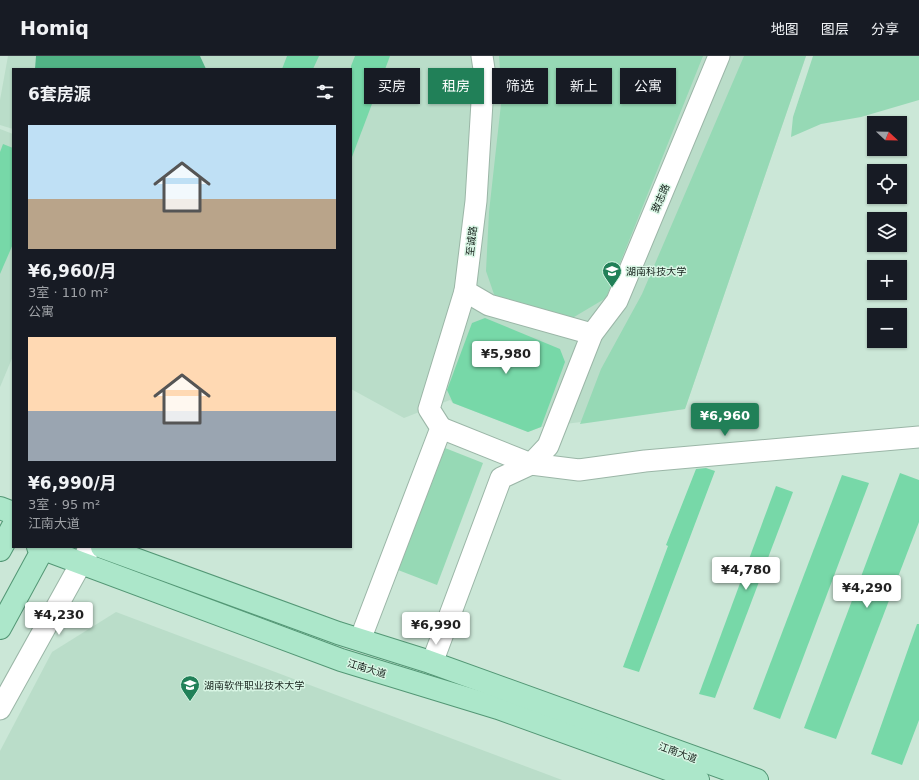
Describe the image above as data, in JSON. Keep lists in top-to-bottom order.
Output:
{
  "streets": {
    "main road": ["江南大道"],
    "street": ["致志路", "至诚路"]
  },
  "places": {
    "school or university": ["湖南科技大学", "湖南软件职业技术大学"]
  },
  "north": "right",
  "page": {
    "header": "Homiq",
    "nav": ["地图", "图层", "分享"],
    "chip": [
      "买房",
      "租房",
      "筛选",
      "新上",
      "公寓"
    ],
    "heading": "6套房源",
    "map_buttons": ["+", "−"],
    "list": [
      {
        "name": "¥6,960/月",
        "note": "3室 · 110 m² · 公寓"
      },
      {
        "name": "¥6,990/月",
        "note": "3室 · 95 m² · 江南大道"
      }
    ],
    "price": [
      "¥5,980",
      "¥6,960",
      "¥4,780",
      "¥4,290",
      "¥4,230",
      "¥6,990"
    ]
  }
}
